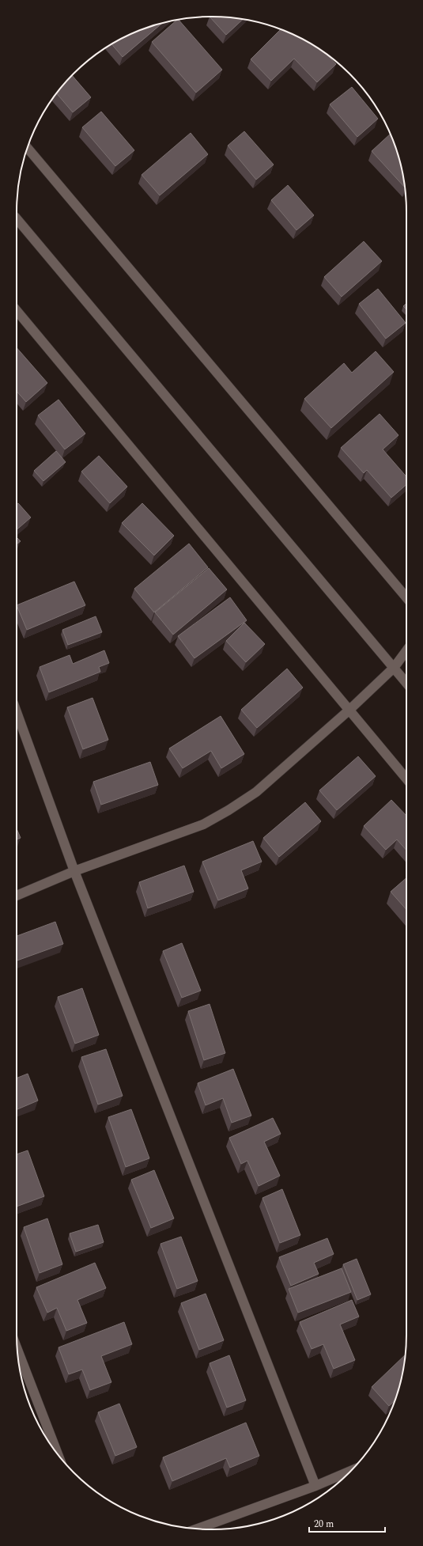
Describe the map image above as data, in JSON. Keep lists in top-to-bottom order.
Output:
{
  "scale_bar": "20 m"
}
